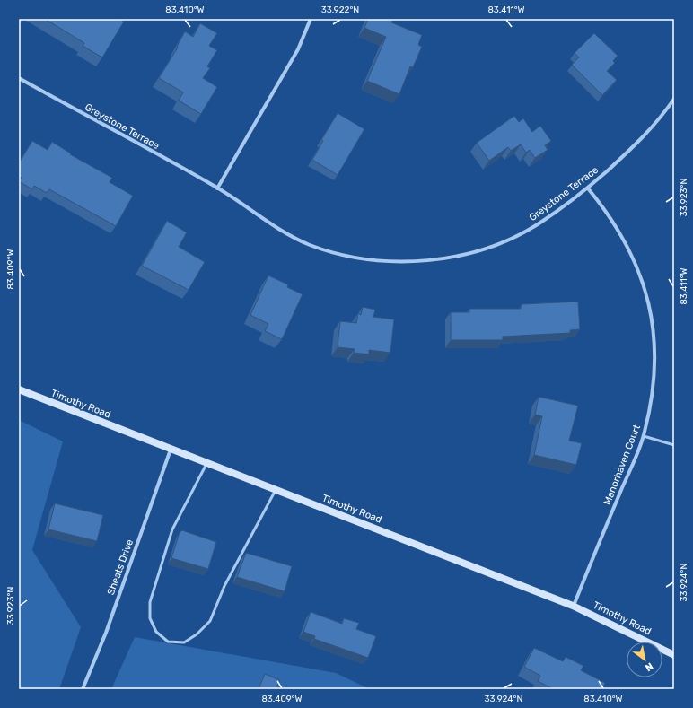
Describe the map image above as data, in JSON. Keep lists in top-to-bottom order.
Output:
{
  "streets": {
    "main road": ["Timothy Road"],
    "street": ["Greystone Terrace", "Manorhaven Court", "Sheats Drive"]
  },
  "crossings": [
    ["Greystone Terrace", "Manorhaven Court"],
    ["Timothy Road", "Manorhaven Court"],
    ["Timothy Road", "Sheats Drive"]
  ],
  "north": "bottom right",
  "coordinates": [
    "83.410°W",
    "33.922°N",
    "83.411°W",
    "33.923°N",
    "83.409°W",
    "33.924°N"
  ]
}
